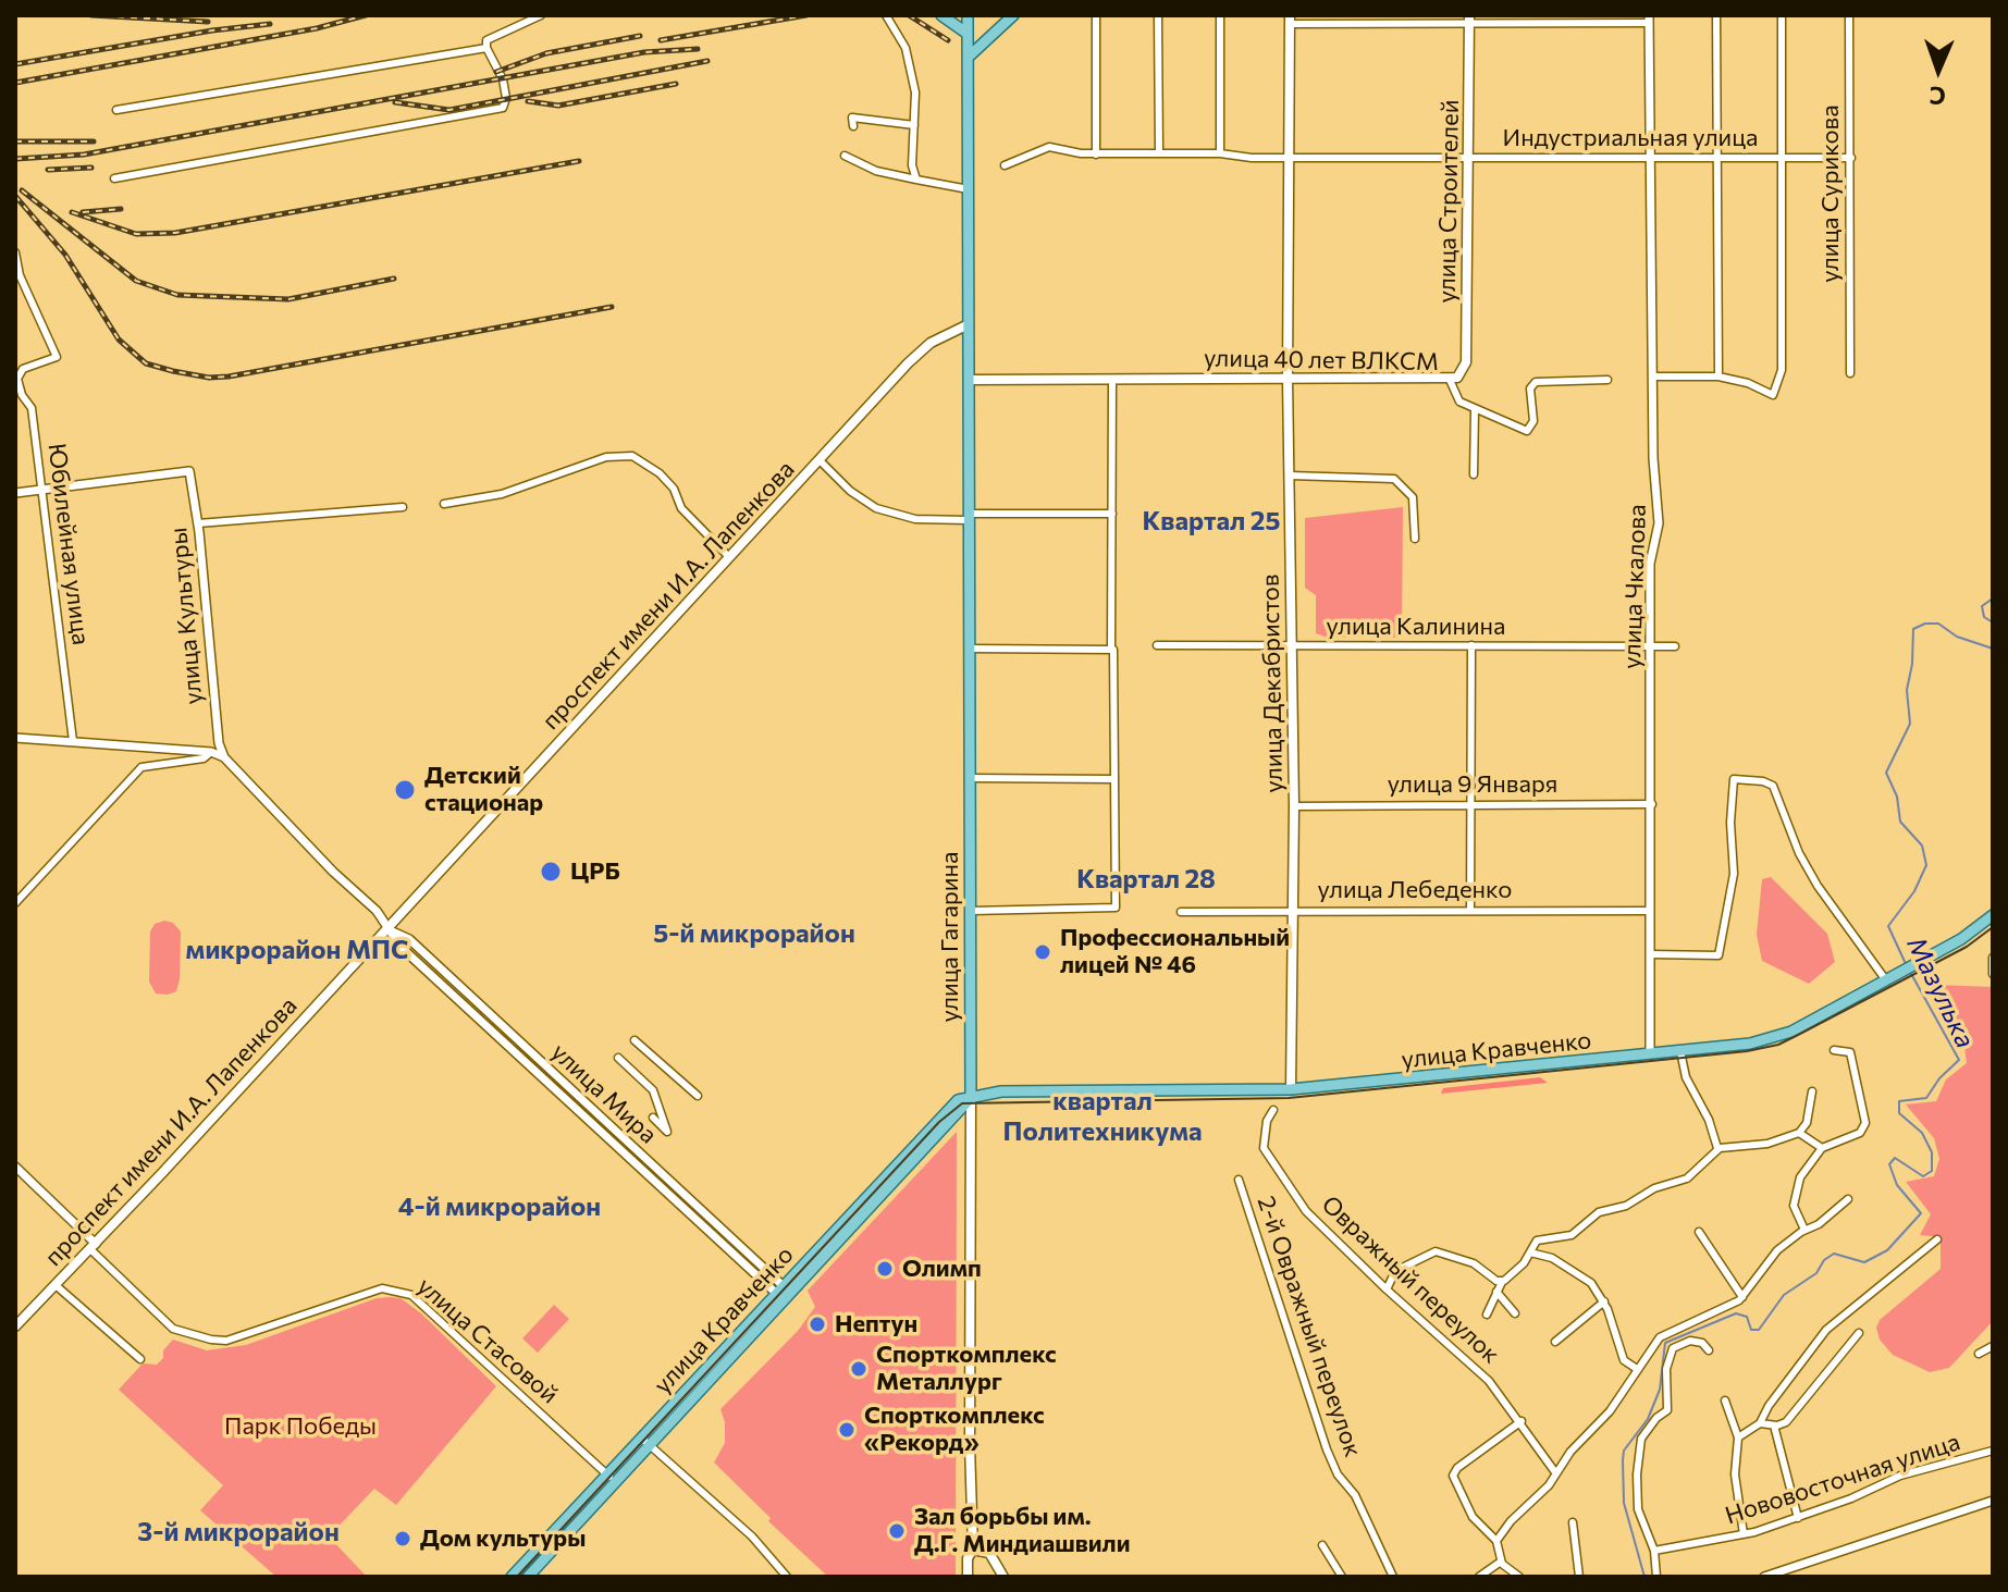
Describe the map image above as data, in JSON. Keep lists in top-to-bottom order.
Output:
{
  "streets": {
    "main road": [
      "улица Строителей",
      "улица 40 лет ВЛКСМ",
      "проспект имени И.А. Лапенкова",
      "улица Декабристов",
      "улица Гагарина",
      "улица Кравченко"
    ],
    "street": [
      "Индустриальная улица",
      "улица Сурикова",
      "Юбилейная улица",
      "улица Чкалова",
      "улица Культуры",
      "улица Калинина",
      "улица 9 Января",
      "улица Лебеденко",
      "улица Мира",
      "Овражный переулок",
      "2-й Овражный переулок",
      "улица Стасовой",
      "Нововосточная улица"
    ]
  },
  "crossings": [
    ["Индустриальная улица", "улица Сурикова"],
    ["Индустриальная улица", "улица Строителей"],
    ["Индустриальная улица", "улица Чкалова"],
    ["Индустриальная улица", "улица Декабристов"],
    ["улица Строителей", "улица 40 лет ВЛКСМ"],
    ["улица 40 лет ВЛКСМ", "улица Декабристов"],
    ["улица 40 лет ВЛКСМ", "улица Гагарина"],
    ["Юбилейная улица", "улица Культуры"],
    ["Юбилейная улица", "улица Мира"],
    ["улица Чкалова", "улица Калинина"],
    ["улица Чкалова", "улица 9 Января"],
    ["улица Чкалова", "улица Лебеденко"],
    ["улица Чкалова", "улица Кравченко"],
    ["проспект имени И.А. Лапенкова", "улица Гагарина"],
    ["проспект имени И.А. Лапенкова", "улица Мира"],
    ["проспект имени И.А. Лапенкова", "улица Стасовой"],
    ["улица Культуры", "улица Мира"],
    ["улица Калинина", "улица Декабристов"],
    ["улица Декабристов", "улица 9 Января"],
    ["улица Декабристов", "улица Лебеденко"],
    ["улица Декабристов", "улица Кравченко"],
    ["улица Гагарина", "улица Кравченко"],
    ["улица Кравченко", "улица Мира"],
    ["улица Кравченко", "улица Стасовой"]
  ],
  "districts": [
    "Квартал 25",
    "Квартал 28",
    "5-й микрорайон",
    "микрорайон МПС",
    "квартал Политехникума",
    "4-й микрорайон",
    "3-й микрорайон"
  ],
  "water": ["Мазулька"],
  "parks": ["Парк Победы"],
  "places": [
    "Детский стационар",
    "ЦРБ",
    "Профессиональный лицей № 46",
    "Олимп",
    "Нептун",
    "Спорткомплекс Металлург",
    "Спорткомплекс «Рекорд»",
    "Зал борьбы им. Д.Г. Миндиашвили",
    "Дом культуры"
  ],
  "north": "bottom"
}
